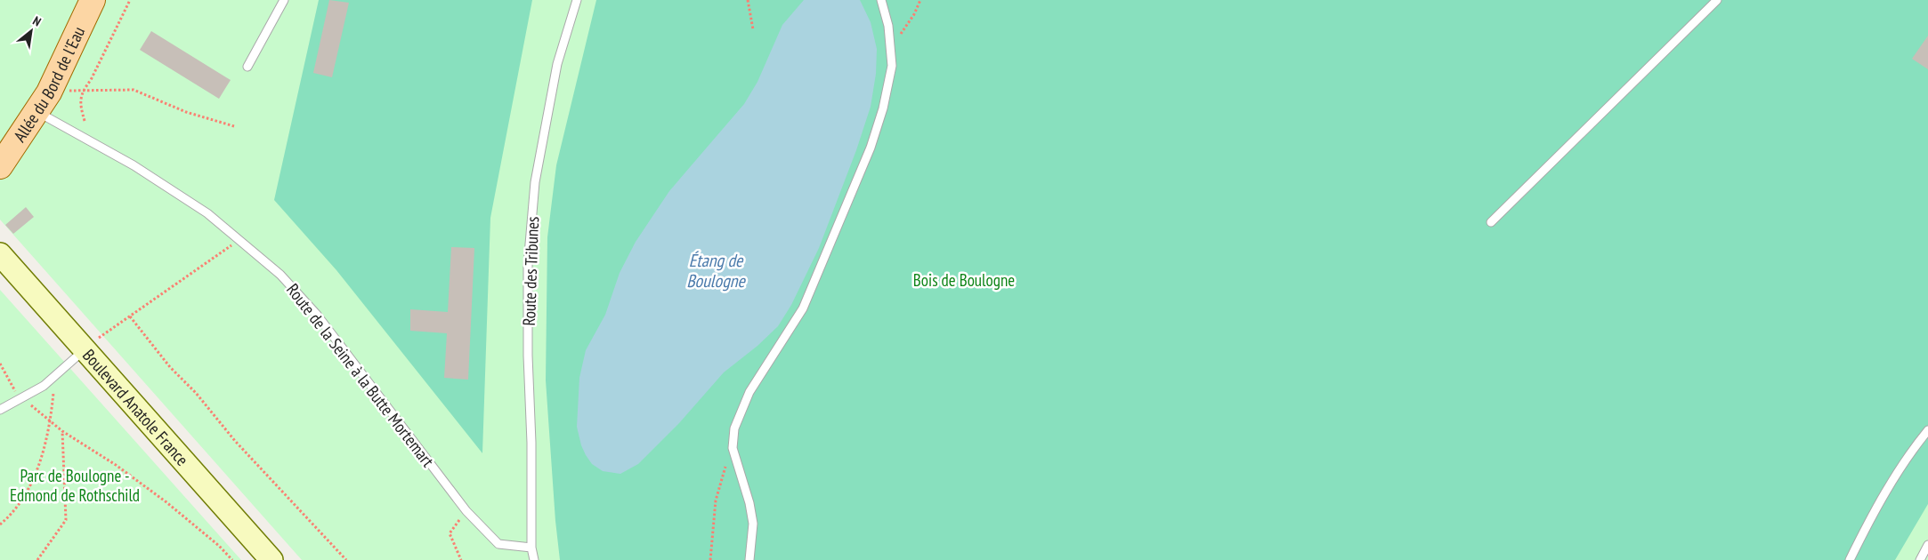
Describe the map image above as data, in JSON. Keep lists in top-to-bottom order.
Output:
{
  "streets": {
    "main road": ["Allée du Bord de l'Eau", "Boulevard Anatole France"],
    "lane": ["Route des Tribunes", "Route de la Seine à la Butte Mortemart"]
  },
  "crossings": [
    ["Allée du Bord de l'Eau", "Route de la Seine à la Butte Mortemart"],
    ["Route des Tribunes", "Route de la Seine à la Butte Mortemart"]
  ],
  "water": ["Étang de Boulogne"],
  "parks": ["Bois de Boulogne", "Parc de Boulogne - Edmond de Rothschild"],
  "north": "top right"
}
